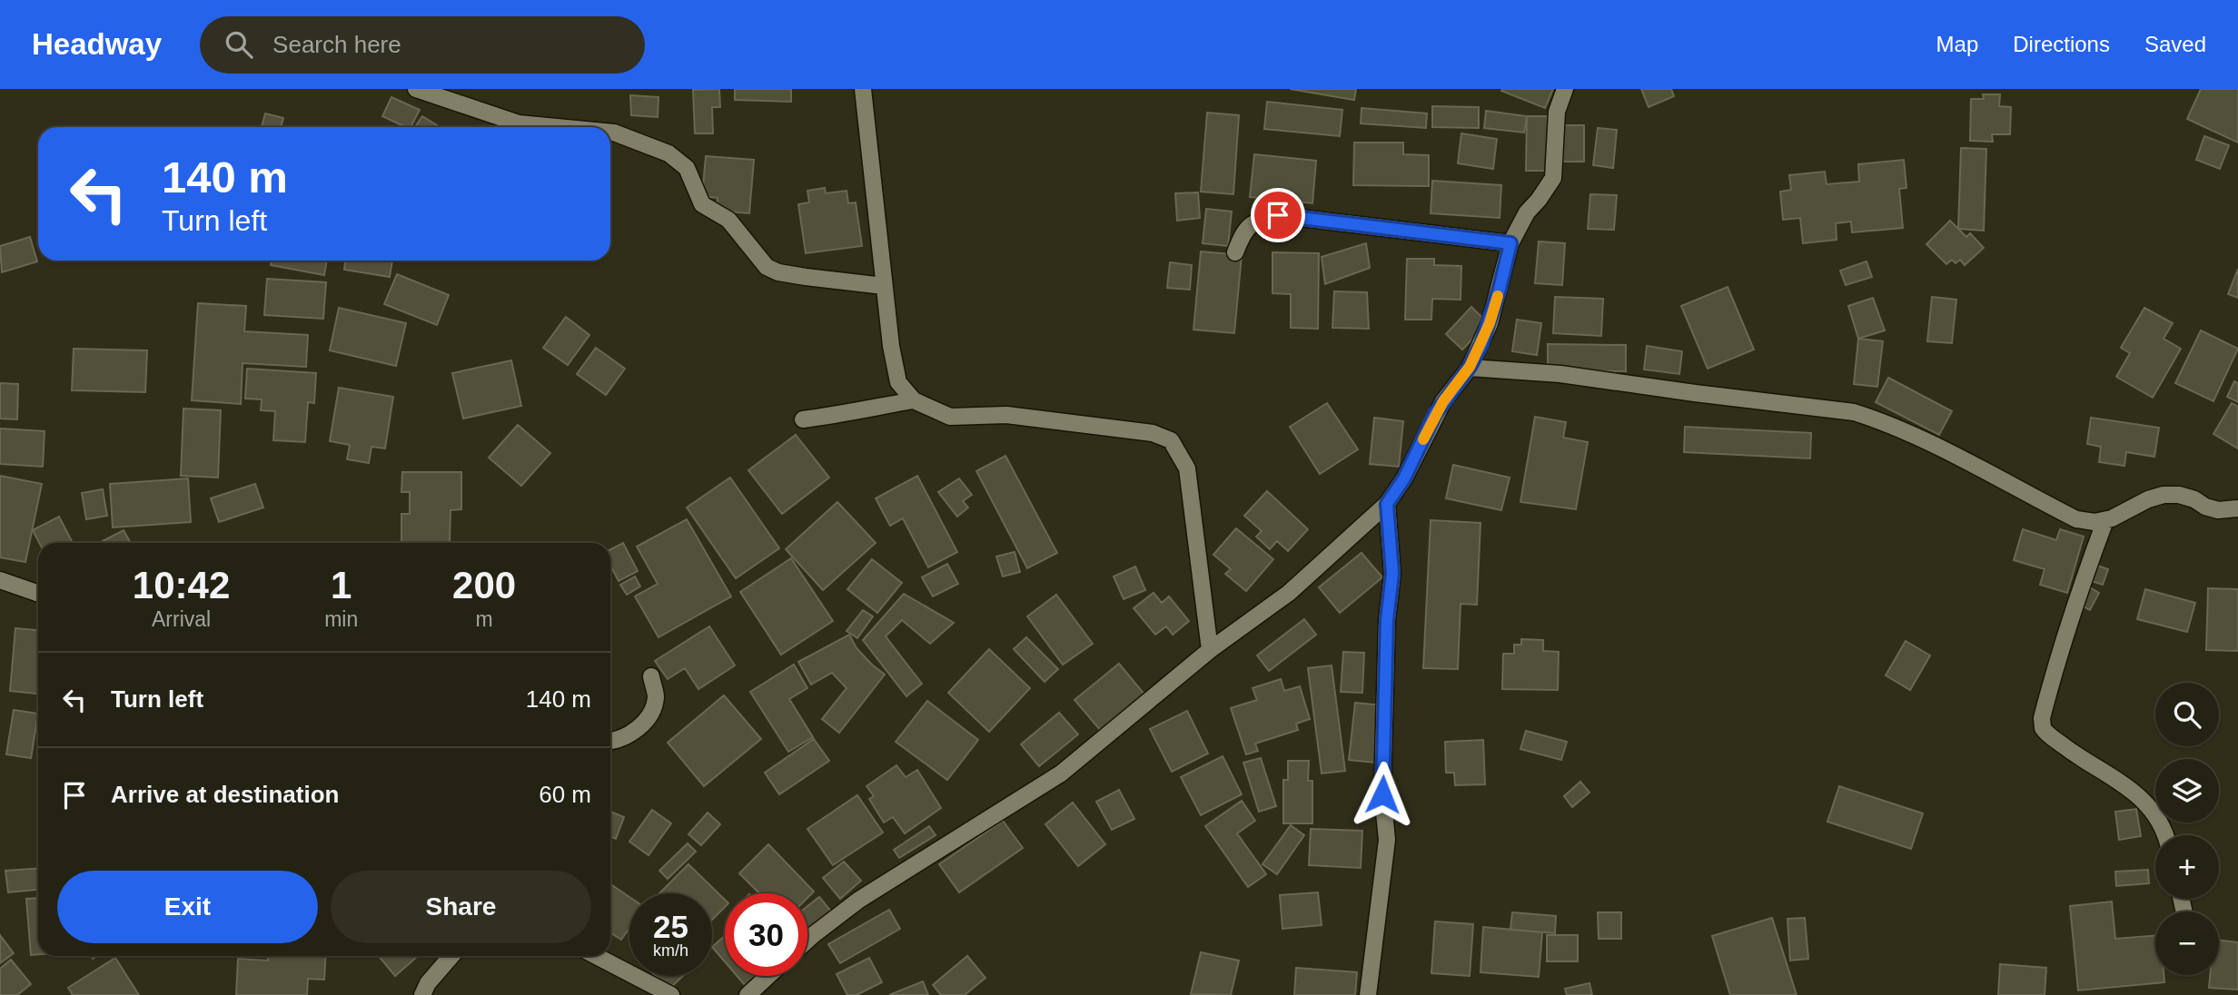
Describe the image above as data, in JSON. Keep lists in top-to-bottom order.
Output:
{
  "page": {
    "header": "Headway",
    "search": "Search here",
    "nav": ["Map", "Directions", "Saved"],
    "turn": ["140 m", "Turn left"],
    "eta": [
      "10:42",
      "Arrival",
      "1",
      "min",
      "200",
      "m"
    ],
    "list": [
      {
        "name": "Turn left",
        "value": "140 m"
      },
      {
        "name": "Arrive at destination",
        "value": "60 m"
      }
    ],
    "map_buttons": ["+", "−"],
    "buttons": ["Exit", "Share"],
    "speed": "25 km/h",
    "limit": "30"
  }
}
